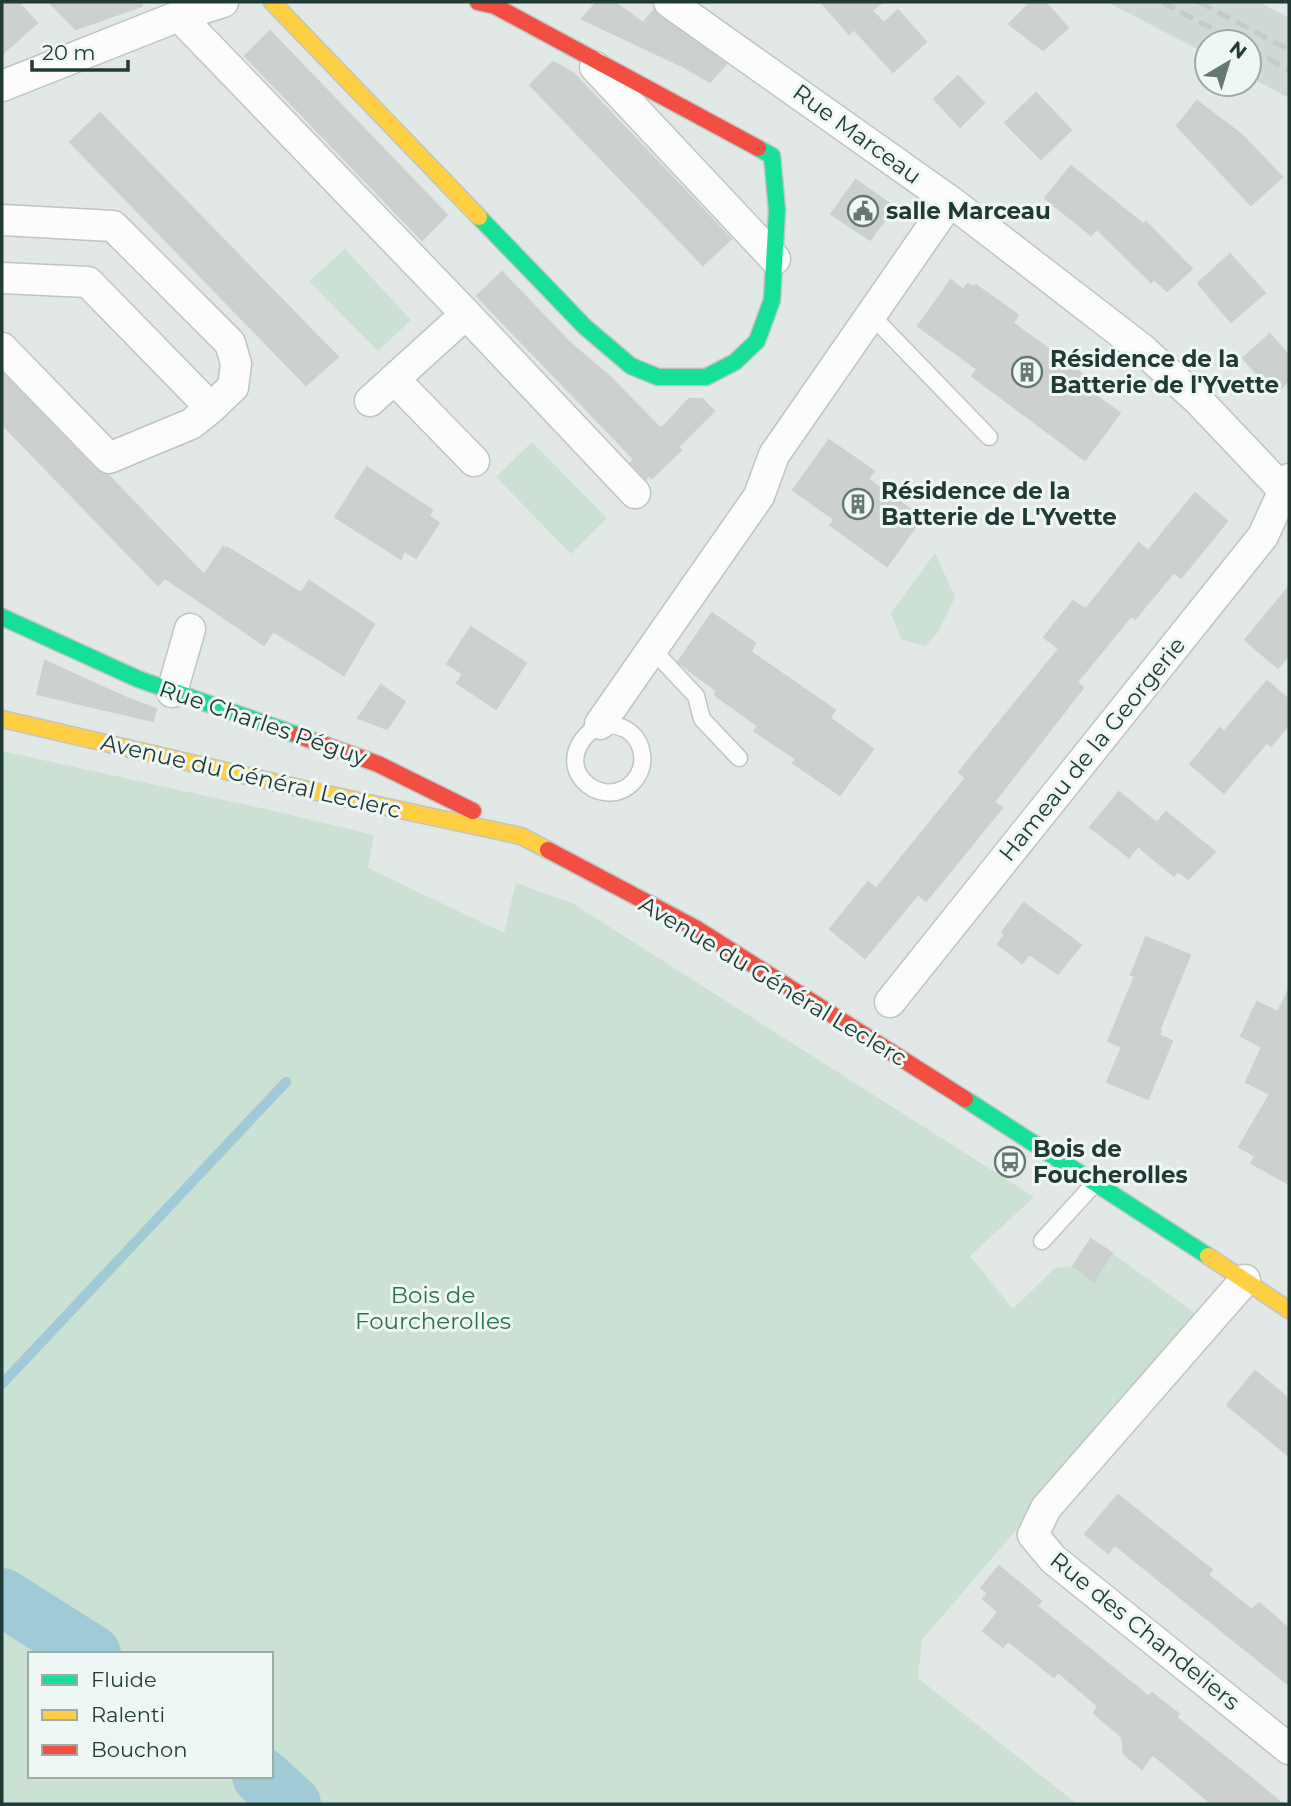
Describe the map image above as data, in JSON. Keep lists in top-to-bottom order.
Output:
{
  "streets": {
    "street": [
      "Rue Marceau",
      "Rue Charles Péguy",
      "Hameau de la Georgerie",
      "Avenue du Général Leclerc",
      "Rue des Chandeliers"
    ]
  },
  "crossings": [
    ["Rue Marceau", "Hameau de la Georgerie"],
    ["Rue Charles Péguy", "Avenue du Général Leclerc"],
    ["Avenue du Général Leclerc", "Rue des Chandeliers"]
  ],
  "parks": ["Bois de Fourcherolles"],
  "places": {
    "public building": ["salle Marceau"],
    "building": ["Résidence de la Batterie de l'Yvette", "Résidence de la Batterie de L'Yvette"],
    "bus stop": ["Bois de Foucherolles"]
  },
  "legend": ["Fluide", "Ralenti", "Bouchon"],
  "scale_bar": "20 m",
  "north": "top right"
}
